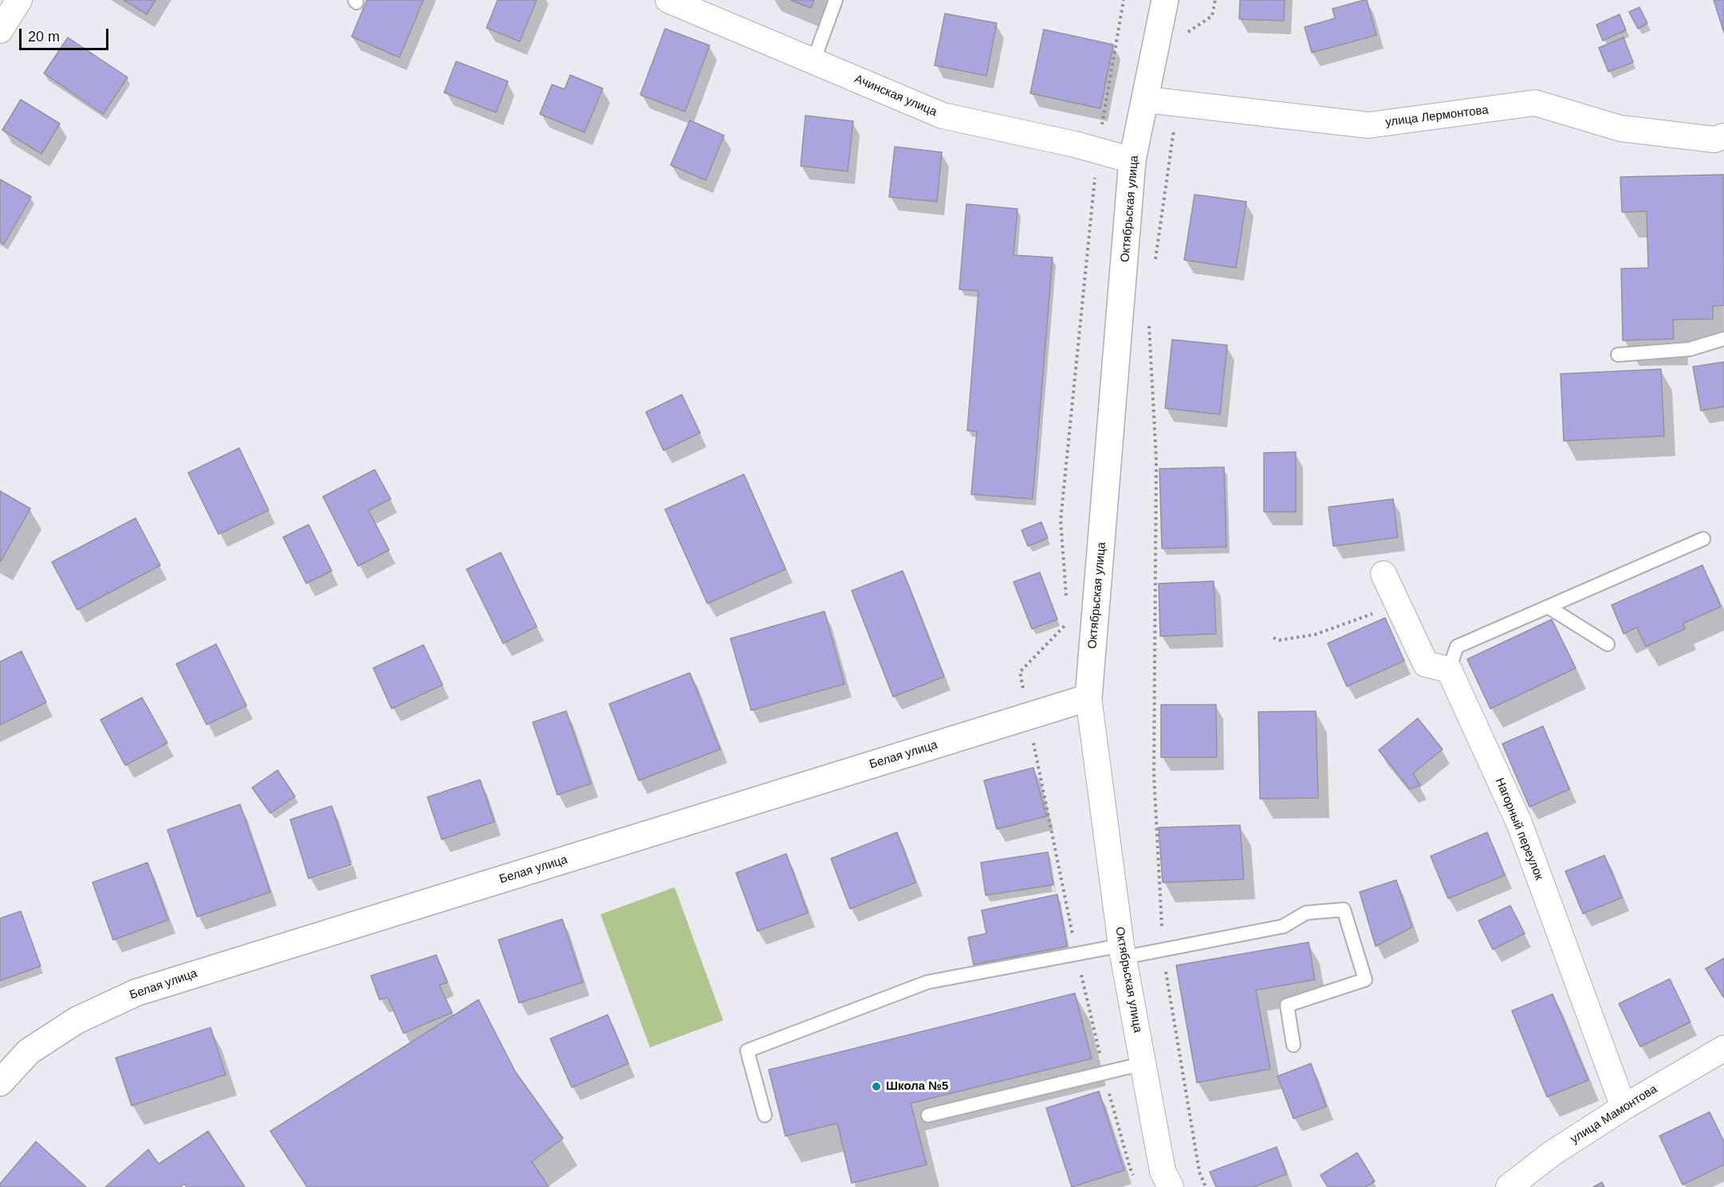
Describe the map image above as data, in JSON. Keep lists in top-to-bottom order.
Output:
{
  "streets": {
    "street": [
      "Ачинская улица",
      "улица Лермонтова",
      "Октябрьская улица",
      "Белая улица",
      "Нагорный переулок",
      "улица Мамонтова"
    ]
  },
  "crossings": [
    ["Ачинская улица", "Октябрьская улица"],
    ["улица Лермонтова", "Октябрьская улица"],
    ["Октябрьская улица", "Белая улица"],
    ["Нагорный переулок", "улица Мамонтова"]
  ],
  "places": ["Школа №5"],
  "scale_bar": "20 m"
}
